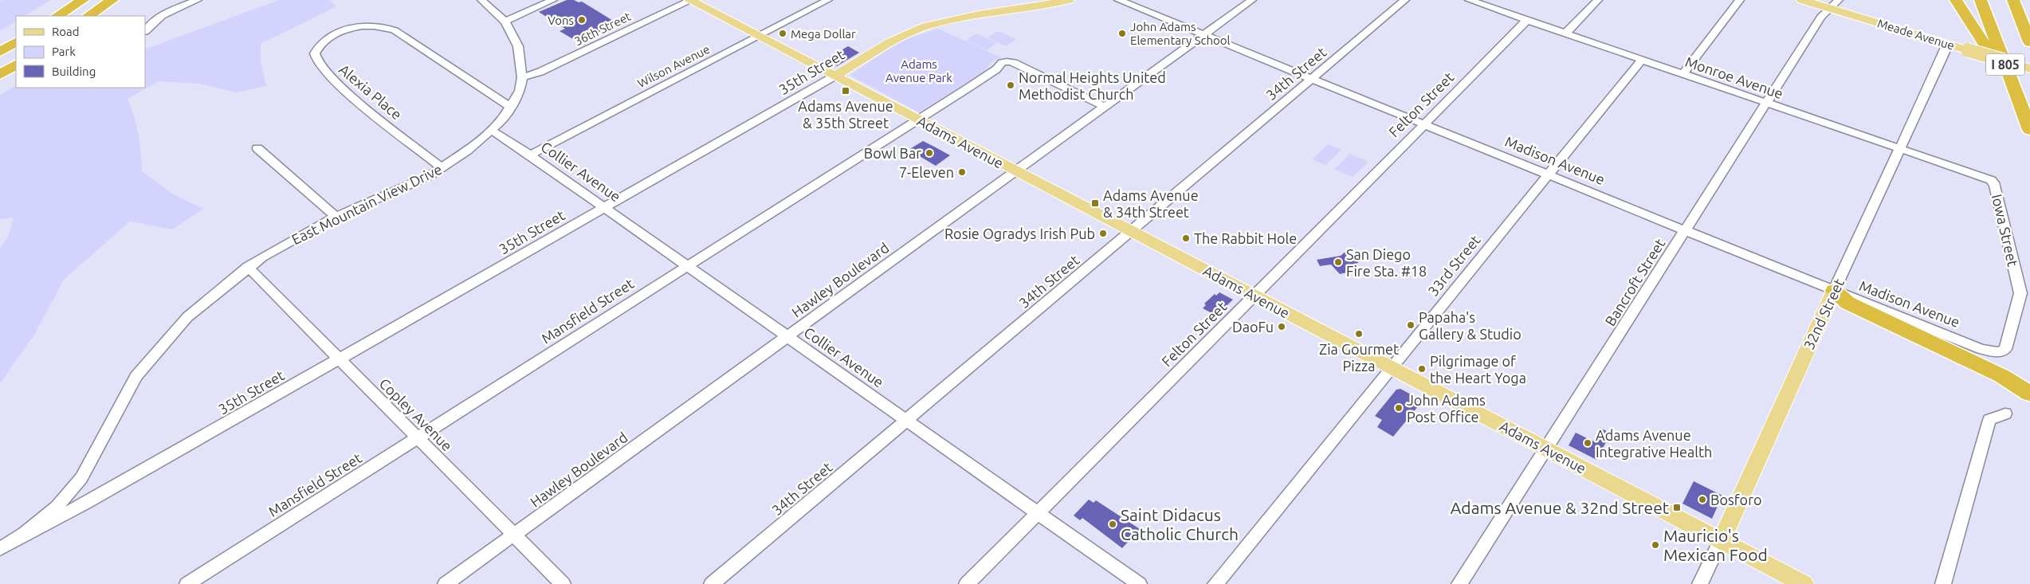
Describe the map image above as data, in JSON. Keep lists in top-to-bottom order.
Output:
{
  "streets": {
    "highway": ["I 805"],
    "main road": [
      "Meade Avenue",
      "35th Street",
      "Adams Avenue",
      "32nd Street"
    ],
    "street": [
      "36th Street",
      "Wilson Avenue",
      "34th Street",
      "Monroe Avenue",
      "Alexia Place",
      "Felton Street",
      "Madison Avenue",
      "Collier Avenue",
      "East Mountain View Drive",
      "Iowa Street",
      "33rd Street",
      "Hawley Boulevard",
      "Bancroft Street",
      "Mansfield Street",
      "Copley Avenue"
    ]
  },
  "crossings": [
    ["36th Street", "Adams Avenue"],
    ["36th Street", "East Mountain View Drive"],
    ["Meade Avenue", "Bancroft Street"],
    ["Meade Avenue", "32nd Street"],
    ["Wilson Avenue", "Adams Avenue"],
    ["Wilson Avenue", "Collier Avenue"],
    ["35th Street", "Adams Avenue"],
    ["35th Street", "Collier Avenue"],
    ["35th Street", "East Mountain View Drive"],
    ["35th Street", "Copley Avenue"],
    ["34th Street", "Adams Avenue"],
    ["34th Street", "Madison Avenue"],
    ["34th Street", "Collier Avenue"],
    ["Monroe Avenue", "Felton Street"],
    ["Monroe Avenue", "Iowa Street"],
    ["Monroe Avenue", "33rd Street"],
    ["Monroe Avenue", "Bancroft Street"],
    ["Monroe Avenue", "32nd Street"],
    ["Alexia Place", "East Mountain View Drive"],
    ["Felton Street", "Adams Avenue"],
    ["Felton Street", "Madison Avenue"],
    ["Felton Street", "Collier Avenue"],
    ["Adams Avenue", "33rd Street"],
    ["Adams Avenue", "Hawley Boulevard"],
    ["Adams Avenue", "Bancroft Street"],
    ["Adams Avenue", "Mansfield Street"],
    ["Adams Avenue", "32nd Street"],
    ["Madison Avenue", "Iowa Street"],
    ["Madison Avenue", "33rd Street"],
    ["Madison Avenue", "Hawley Boulevard"],
    ["Madison Avenue", "Bancroft Street"],
    ["Madison Avenue", "32nd Street"],
    ["Collier Avenue", "East Mountain View Drive"],
    ["Collier Avenue", "Hawley Boulevard"],
    ["Collier Avenue", "Mansfield Street"],
    ["East Mountain View Drive", "Copley Avenue"],
    ["Hawley Boulevard", "Mansfield Street"],
    ["Hawley Boulevard", "Copley Avenue"],
    ["Mansfield Street", "Copley Avenue"]
  ],
  "parks": ["Adams Avenue Park"],
  "places": {
    "other": [
      "Vons",
      "Mega Dollar",
      "John Adams Elementary School",
      "Normal Heights United Methodist Church",
      "Bowl Bar",
      "7-Eleven",
      "Rosie Ogradys Irish Pub",
      "The Rabbit Hole",
      "San Diego Fire Sta. #18",
      "Papaha's Gallery & Studio",
      "DaoFu",
      "Zia Gourmet Pizza",
      "Pilgrimage of the Heart Yoga",
      "John Adams Post Office",
      "Adams Avenue Integrative Health",
      "Bosforo",
      "Saint Didacus Catholic Church",
      "Mauricio's Mexican Food"
    ],
    "transit": ["Adams Avenue & 35th Street", "Adams Avenue & 34th Street", "Adams Avenue & 32nd Street"]
  },
  "legend": ["Road", "Park", "Building"]
}
